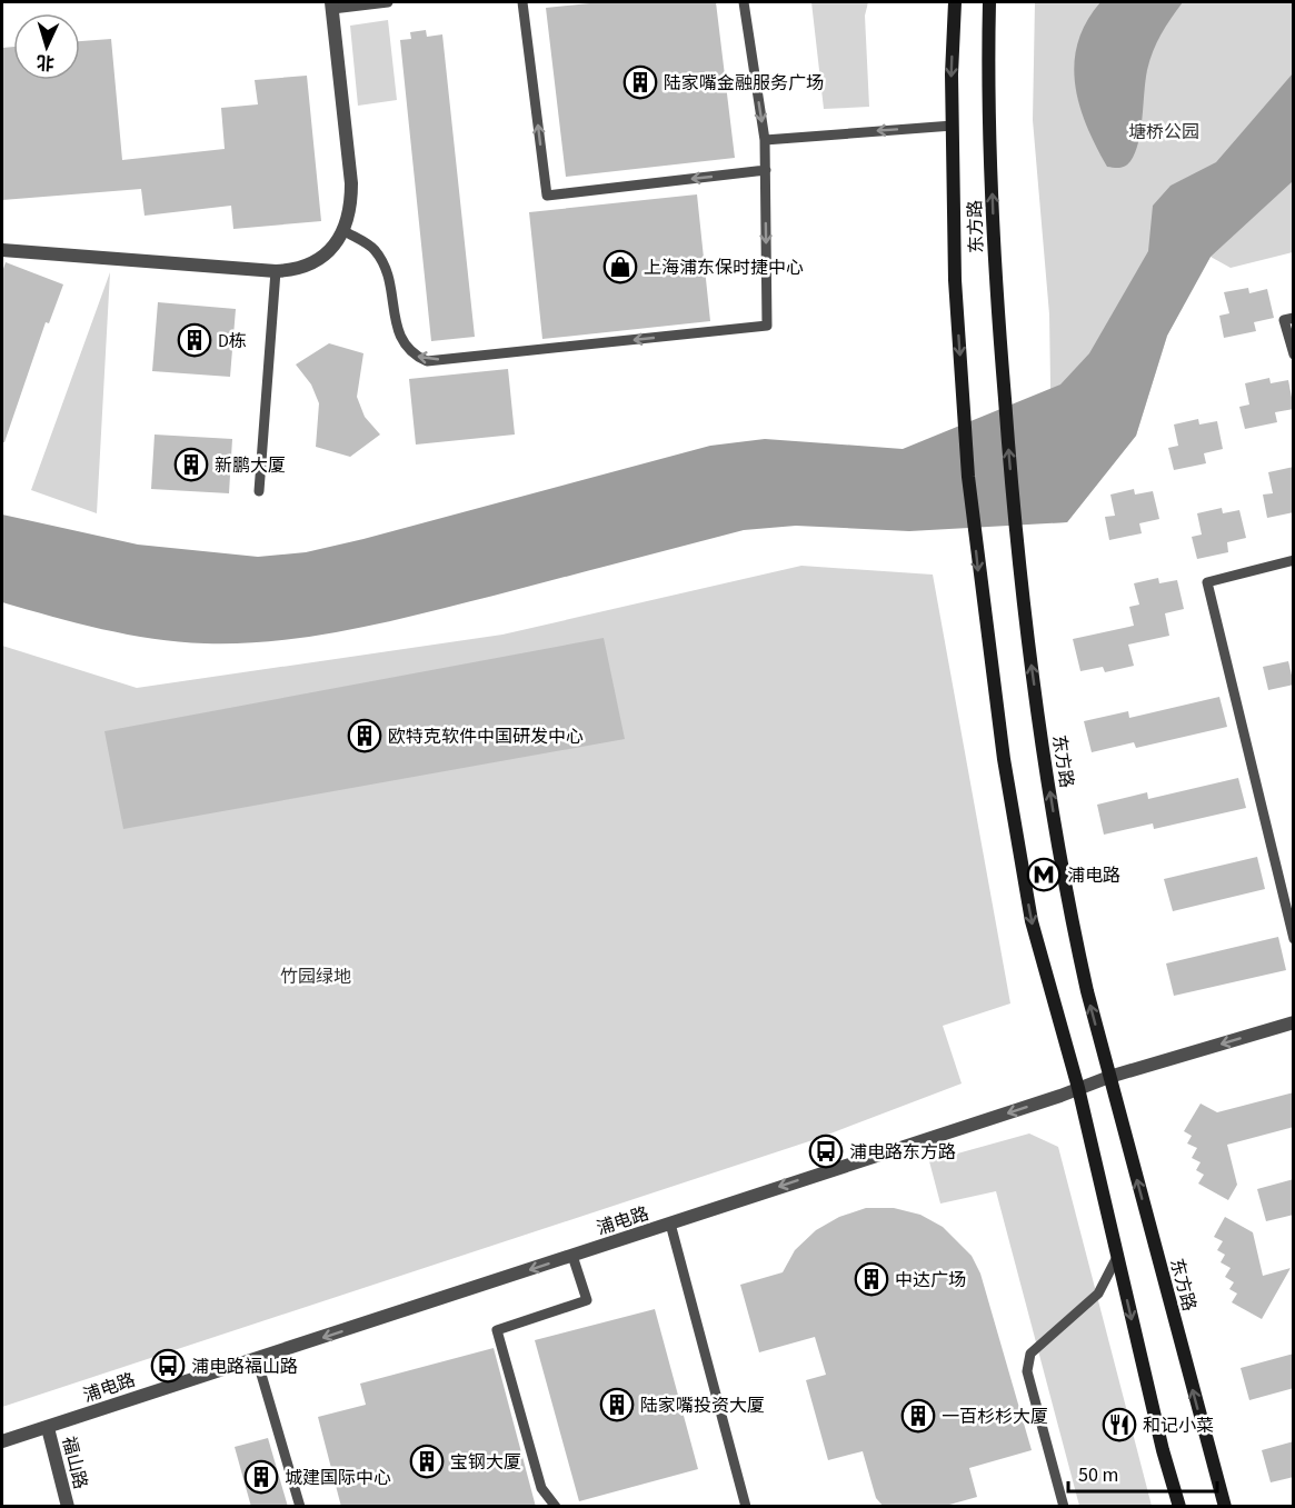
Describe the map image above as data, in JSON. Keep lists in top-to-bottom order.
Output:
{
  "streets": {
    "main road": ["东方路"],
    "street": ["浦电路", "福山路"]
  },
  "crossings": [
    ["东方路", "浦电路"],
    ["浦电路", "福山路"]
  ],
  "one_way": ["浦电路"],
  "parks": ["塘桥公园", "竹园绿地"],
  "places": {
    "building": [
      "陆家嘴金融服务广场",
      "D栋",
      "新鹏大厦",
      "欧特克软件中国研发中心",
      "中达广场",
      "陆家嘴投资大厦",
      "一百杉杉大厦",
      "宝钢大厦",
      "城建国际中心"
    ],
    "shop": ["上海浦东保时捷中心"],
    "metro station": ["浦电路"],
    "bus stop": ["浦电路东方路", "浦电路福山路"],
    "restaurant": ["和记小菜"]
  },
  "scale_bar": "50 m",
  "north": "bottom"
}
